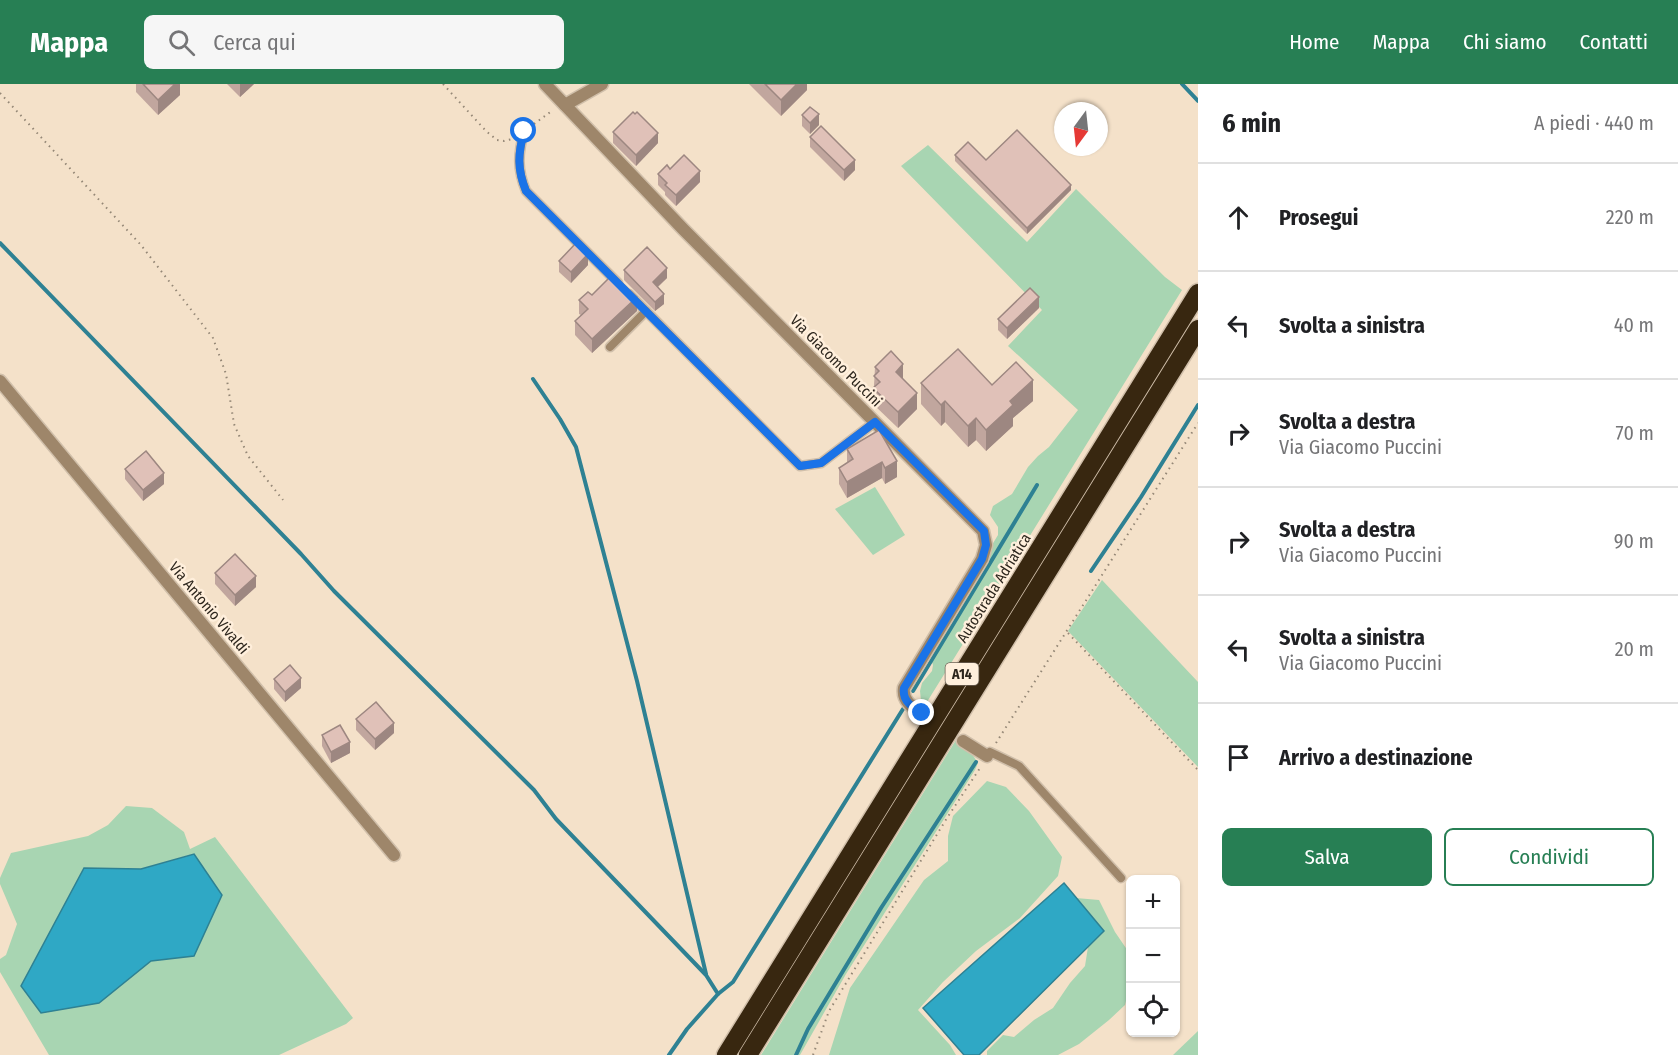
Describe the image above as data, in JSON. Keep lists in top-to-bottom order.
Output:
{
  "streets": {
    "highway": ["Autostrada Adriatica", "A14"],
    "street": ["Via Giacomo Puccini", "Via Antonio Vivaldi"]
  },
  "north": "bottom",
  "page": {
    "header": "Mappa",
    "search": "Cerca qui",
    "nav": [
      "Home",
      "Mappa",
      "Chi siamo",
      "Contatti"
    ],
    "heading": ["6 min", "A piedi · 440 m"],
    "list": [
      ["Prosegui", "220 m"],
      ["Svolta a sinistra", "40 m"],
      ["Svolta a destra", "Via Giacomo Puccini", "70 m"],
      ["Svolta a destra", "Via Giacomo Puccini", "90 m"],
      ["Svolta a sinistra", "Via Giacomo Puccini", "20 m"],
      "Arrivo a destinazione"
    ],
    "buttons": ["Salva", "Condividi"],
    "map_buttons": ["+", "−"]
  }
}
